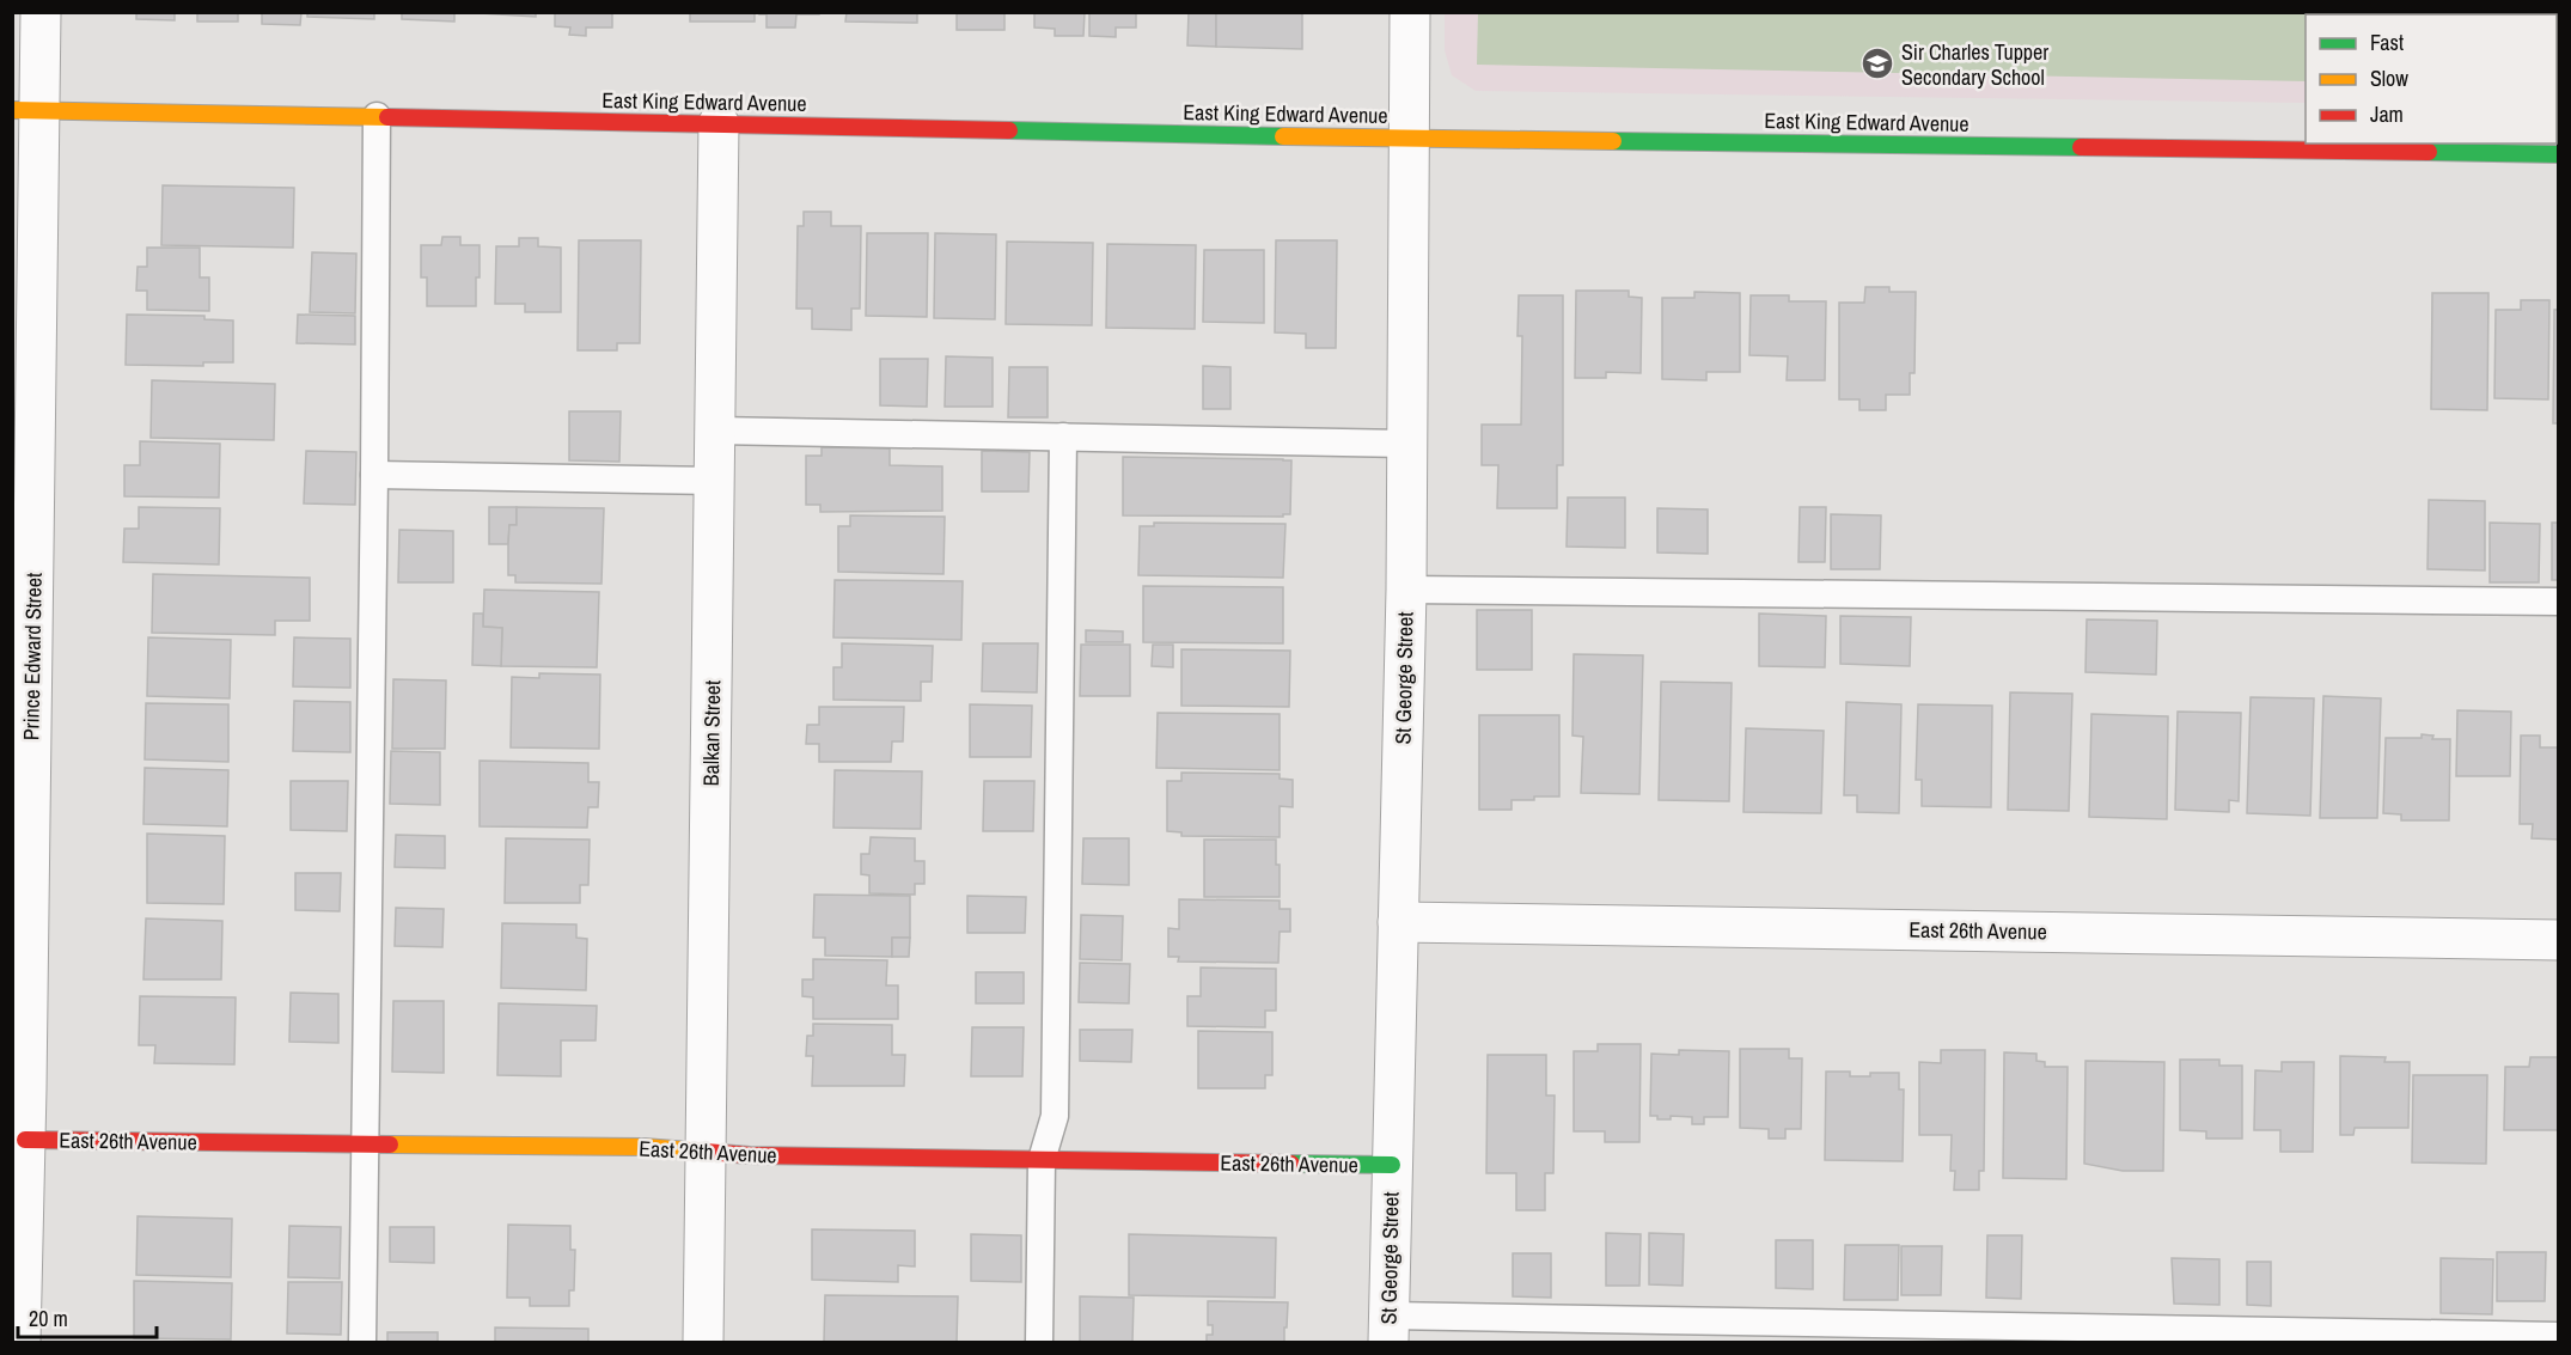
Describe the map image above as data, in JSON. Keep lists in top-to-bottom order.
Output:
{
  "streets": {
    "main road": ["East King Edward Avenue", "East 26th Avenue"],
    "street": ["Prince Edward Street", "St George Street", "Balkan Street"]
  },
  "crossings": [
    ["East King Edward Avenue", "Prince Edward Street"],
    ["East King Edward Avenue", "St George Street"],
    ["East King Edward Avenue", "Balkan Street"],
    ["Prince Edward Street", "East 26th Avenue"],
    ["St George Street", "East 26th Avenue"],
    ["Balkan Street", "East 26th Avenue"]
  ],
  "places": {
    "school or university": ["Sir Charles Tupper Secondary School"]
  },
  "legend": ["Fast", "Slow", "Jam"],
  "scale_bar": "20 m"
}
